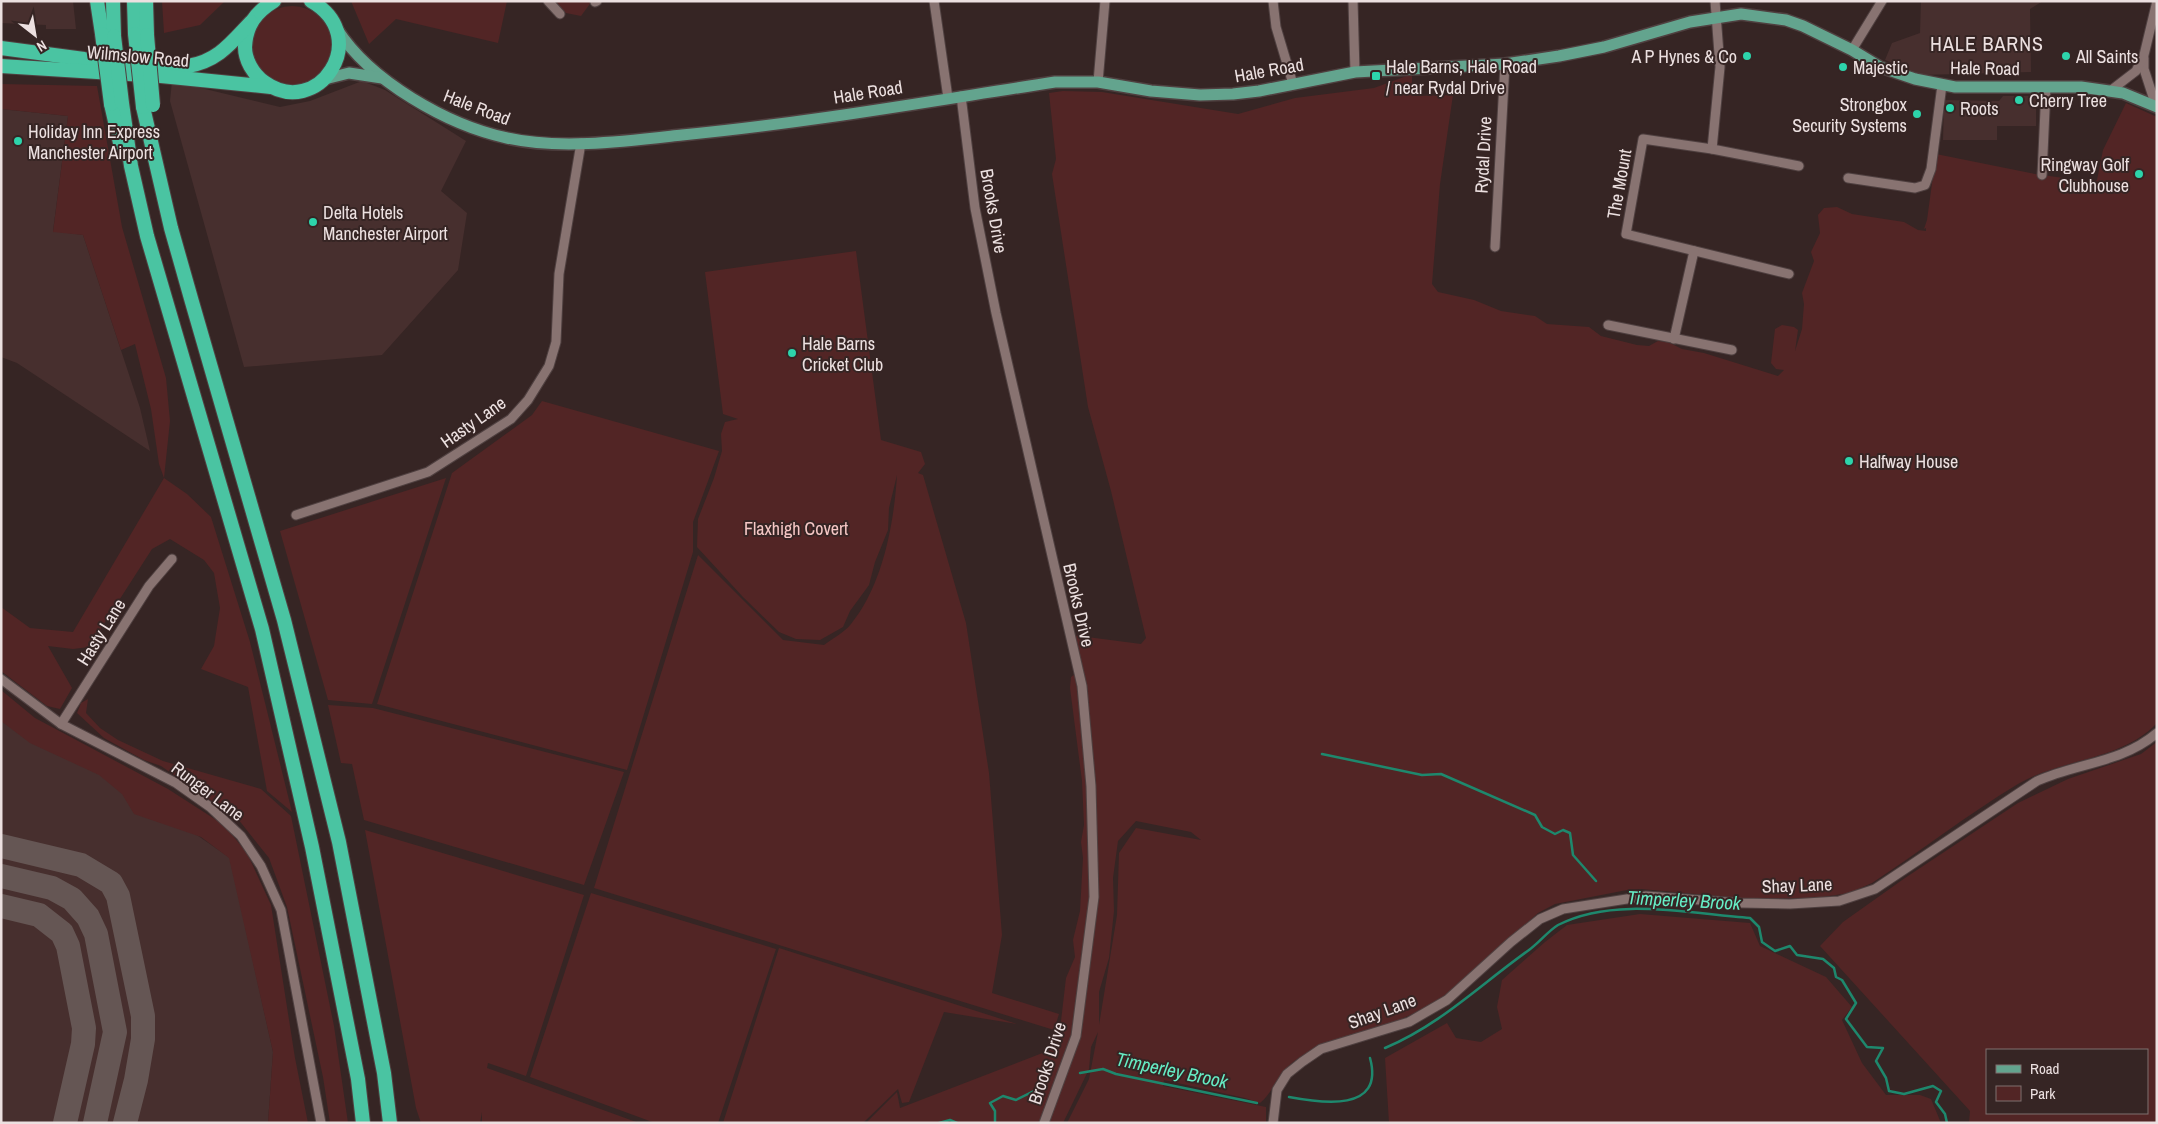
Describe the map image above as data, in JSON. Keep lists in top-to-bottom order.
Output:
{
  "streets": {
    "highway": ["Wilmslow Road"],
    "main road": ["Hale Road"],
    "street": [
      "Rydal Drive",
      "The Mount",
      "Brooks Drive",
      "Hasty Lane",
      "Runger Lane",
      "Shay Lane"
    ]
  },
  "crossings": [
    ["Wilmslow Road", "Hale Road"],
    ["Hale Road", "Rydal Drive"],
    ["Hale Road", "Brooks Drive"],
    ["Hale Road", "Hasty Lane"],
    ["Hasty Lane", "Runger Lane"]
  ],
  "districts": ["HALE BARNS"],
  "water": ["Timperley Brook"],
  "parks": ["Flaxhigh Covert"],
  "places": {
    "other": [
      "A P Hynes & Co",
      "All Saints",
      "Majestic",
      "Cherry Tree",
      "Roots",
      "Strongbox Security Systems",
      "Holiday Inn Express Manchester Airport",
      "Ringway Golf Clubhouse",
      "Delta Hotels Manchester Airport",
      "Hale Barns Cricket Club",
      "Halfway House"
    ],
    "transit": ["Hale Barns, Hale Road / near Rydal Drive"]
  },
  "legend": ["Road", "Park"],
  "north": "bottom right"
}
